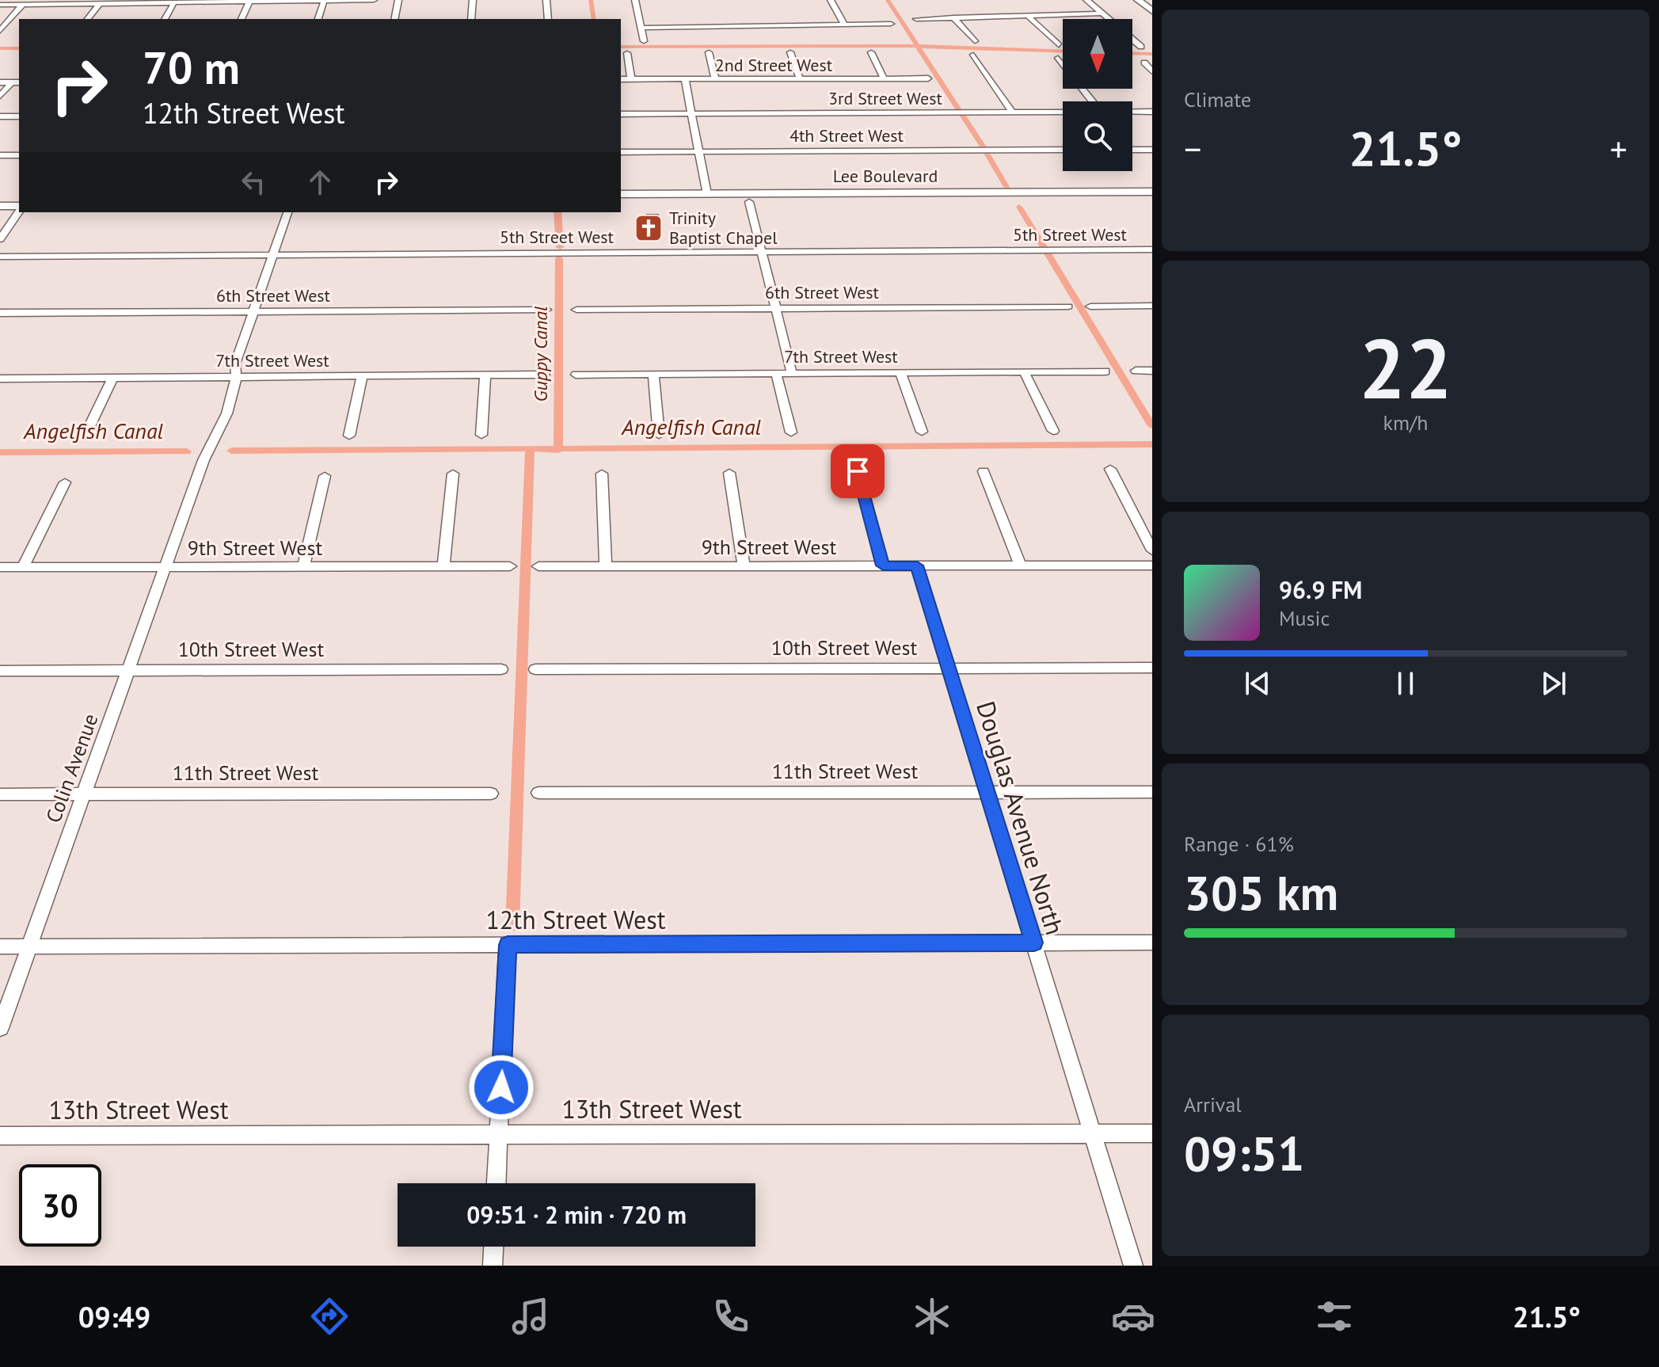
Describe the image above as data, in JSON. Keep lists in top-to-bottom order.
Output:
{
  "streets": {
    "main road": ["Lee Boulevard"],
    "street": [
      "2nd Street West",
      "3rd Street West",
      "4th Street West",
      "5th Street West",
      "6th Street West",
      "7th Street West",
      "9th Street West",
      "10th Street West",
      "Colin Avenue",
      "11th Street West",
      "Douglas Avenue North",
      "12th Street West",
      "13th Street West"
    ]
  },
  "crossings": [
    ["5th Street West", "Colin Avenue"],
    ["6th Street West", "Colin Avenue"],
    ["7th Street West", "Colin Avenue"],
    ["9th Street West", "Colin Avenue"],
    ["9th Street West", "Douglas Avenue North"],
    ["10th Street West", "Colin Avenue"],
    ["10th Street West", "Douglas Avenue North"],
    ["Colin Avenue", "11th Street West"],
    ["Colin Avenue", "12th Street West"],
    ["11th Street West", "Douglas Avenue North"],
    ["Douglas Avenue North", "12th Street West"],
    ["Douglas Avenue North", "13th Street West"]
  ],
  "water": ["Guppy Canal", "Angelfish Canal"],
  "places": {
    "church": ["Trinity Baptist Chapel"]
  },
  "north": "bottom",
  "page": {
    "tile": [
      "Climate",
      ["22", "km/h"],
      ["Range · 61%", "305 km"],
      ["Arrival", "09:51"]
    ],
    "turn": ["70 m", "12th Street West"],
    "heat": ["−", "21.5°", "+"],
    "song": ["96.9 FM", "Music"],
    "limit": "30",
    "trip": "09:51 · 2 min · 720 m",
    "tabs": ["09:49", "21.5°"]
  }
}
